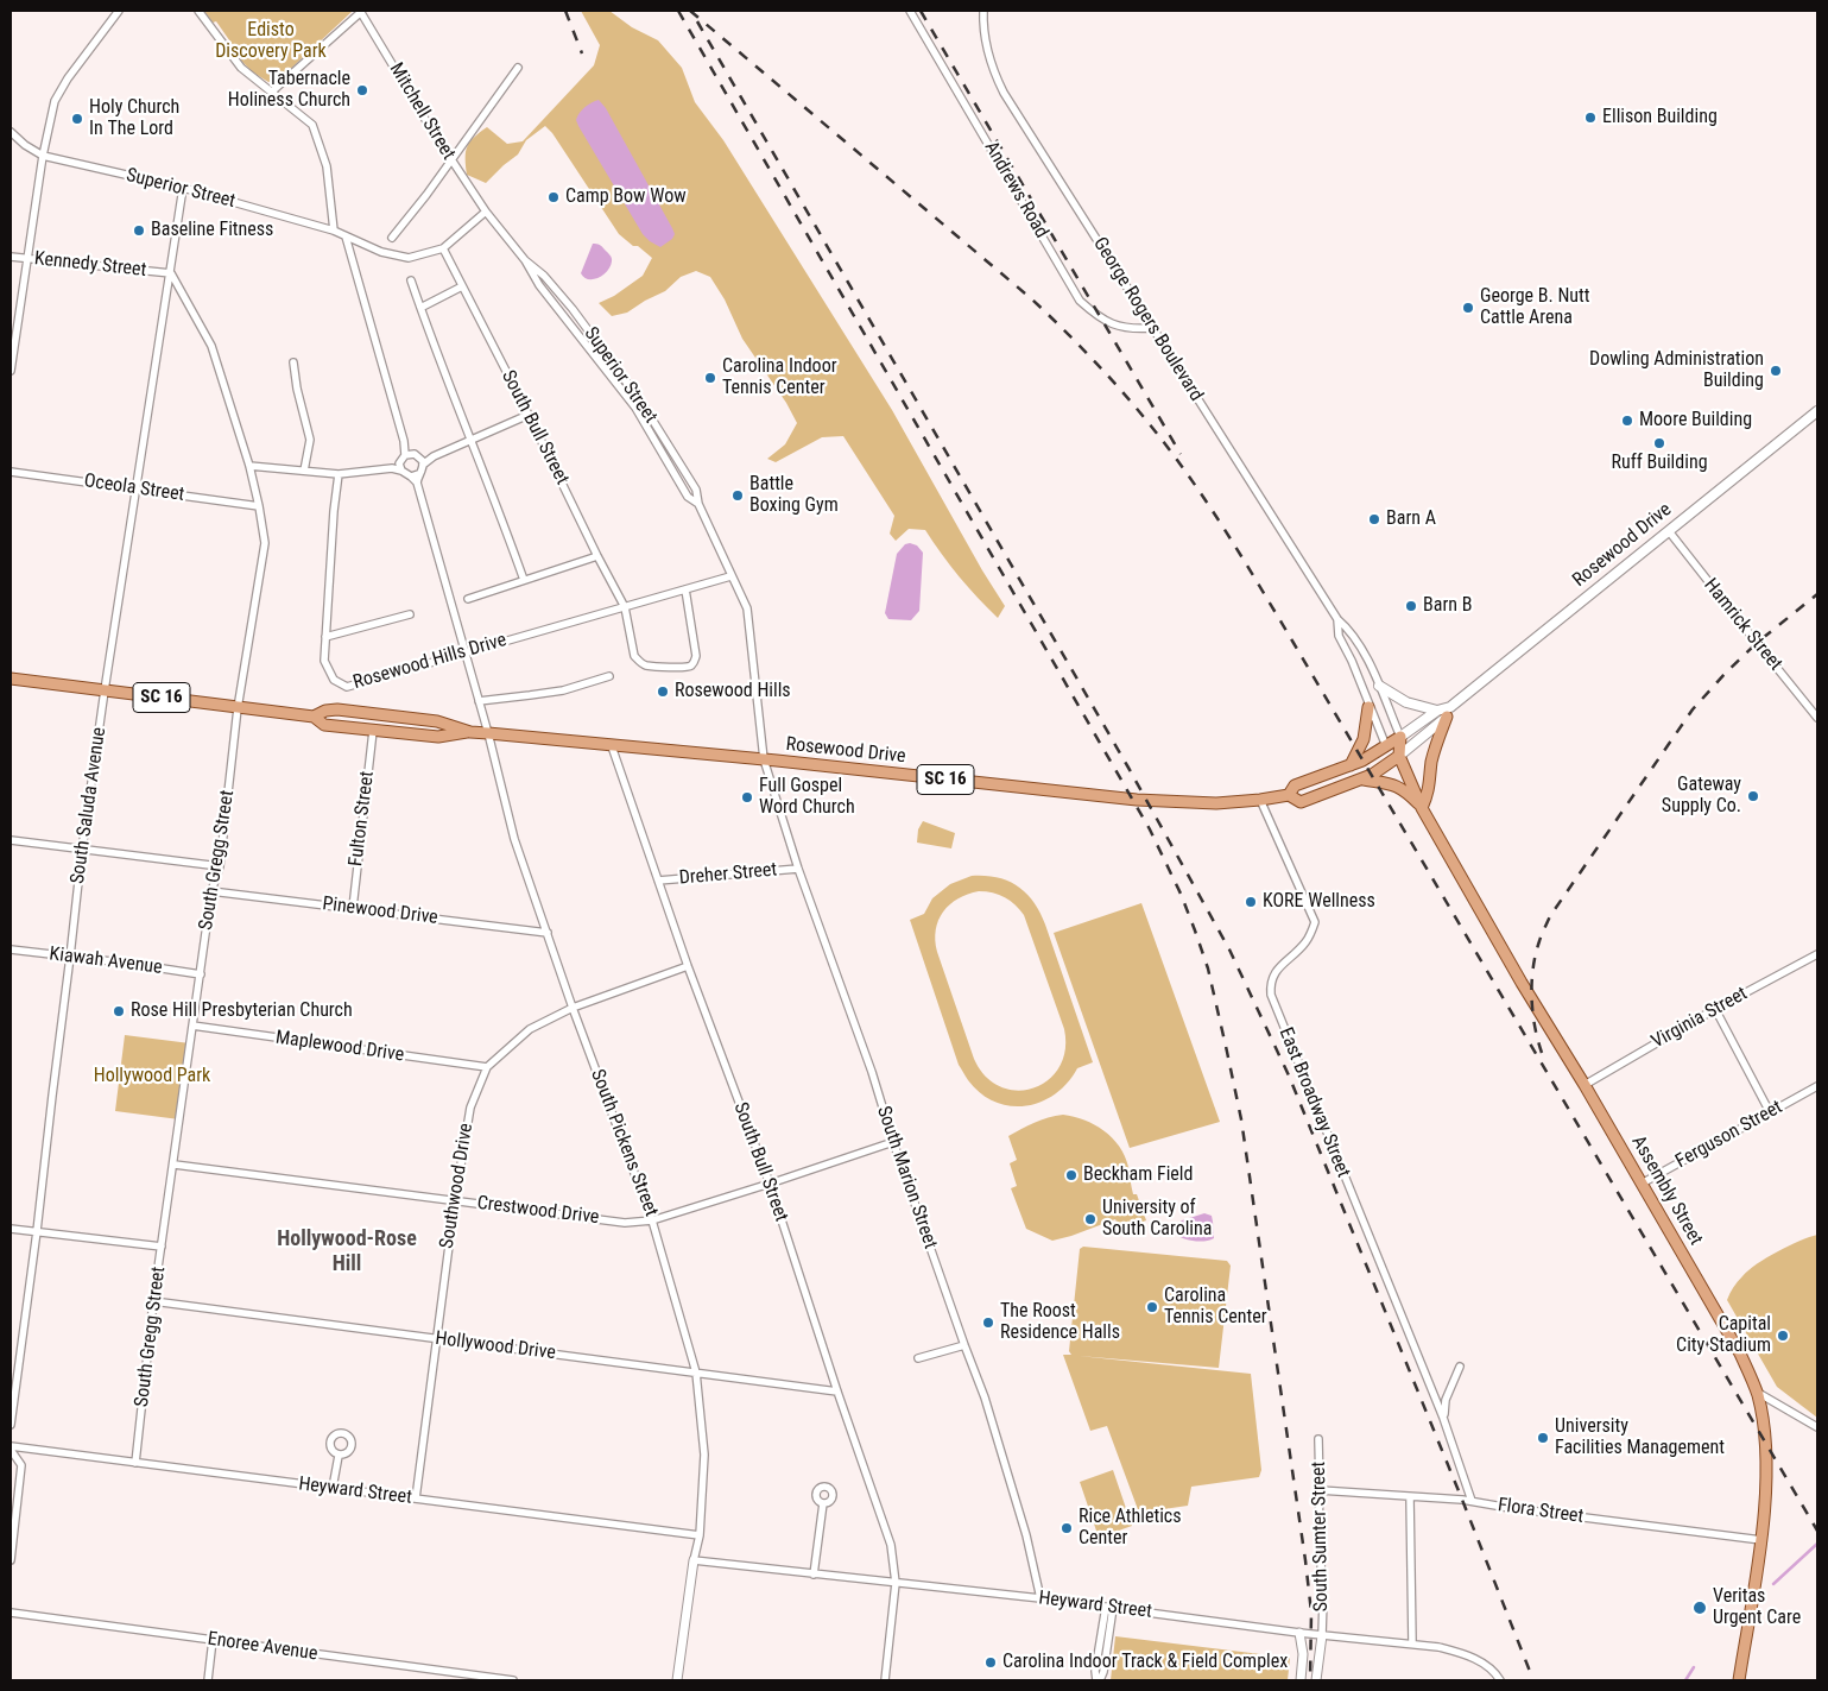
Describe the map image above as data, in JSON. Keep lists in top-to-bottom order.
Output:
{
  "streets": {
    "main road": ["Rosewood Drive", "SC 16", "Assembly Street"],
    "street": [
      "Mitchell Street",
      "Superior Street",
      "Andrews Road",
      "Kennedy Street",
      "George Rogers Boulevard",
      "South Bull Street",
      "Oceola Street",
      "Hamrick Street",
      "Rosewood Hills Drive",
      "South Saluda Avenue",
      "Fulton Street",
      "South Gregg Street",
      "Dreher Street",
      "Pinewood Drive",
      "Kiawah Avenue",
      "Virginia Street",
      "Maplewood Drive",
      "East Broadway Street",
      "Ferguson Street",
      "South Pickens Street",
      "South Marion Street",
      "Southwood Drive",
      "Crestwood Drive",
      "Hollywood Drive",
      "Heyward Street",
      "Flora Street",
      "South Sumter Street",
      "Enoree Avenue"
    ]
  },
  "crossings": [
    ["Mitchell Street", "Superior Street"],
    ["Superior Street", "South Bull Street"],
    ["Superior Street", "Rosewood Drive"],
    ["Superior Street", "Rosewood Hills Drive"],
    ["Superior Street", "South Saluda Avenue"],
    ["Superior Street", "South Marion Street"],
    ["Andrews Road", "George Rogers Boulevard"],
    ["Kennedy Street", "South Saluda Avenue"],
    ["Kennedy Street", "South Gregg Street"],
    ["George Rogers Boulevard", "Rosewood Drive"],
    ["George Rogers Boulevard", "Assembly Street"],
    ["South Bull Street", "Rosewood Drive"],
    ["South Bull Street", "Rosewood Hills Drive"],
    ["South Bull Street", "Dreher Street"],
    ["South Bull Street", "Southwood Drive"],
    ["South Bull Street", "Crestwood Drive"],
    ["South Bull Street", "Hollywood Drive"],
    ["South Bull Street", "Heyward Street"],
    ["Oceola Street", "South Saluda Avenue"],
    ["Oceola Street", "South Gregg Street"],
    ["Rosewood Drive", "Hamrick Street"],
    ["Rosewood Drive", "South Saluda Avenue"],
    ["Rosewood Drive", "Fulton Street"],
    ["Rosewood Drive", "South Gregg Street"],
    ["Rosewood Drive", "East Broadway Street"],
    ["Rosewood Drive", "South Pickens Street"],
    ["Rosewood Drive", "South Marion Street"],
    ["Rosewood Drive", "Assembly Street"],
    ["South Saluda Avenue", "South Gregg Street"],
    ["South Saluda Avenue", "Kiawah Avenue"],
    ["Fulton Street", "Pinewood Drive"],
    ["South Gregg Street", "Pinewood Drive"],
    ["South Gregg Street", "Kiawah Avenue"],
    ["South Gregg Street", "Maplewood Drive"],
    ["South Gregg Street", "Crestwood Drive"],
    ["South Gregg Street", "Hollywood Drive"],
    ["South Gregg Street", "Heyward Street"],
    ["Dreher Street", "South Marion Street"],
    ["Pinewood Drive", "South Pickens Street"],
    ["Virginia Street", "Assembly Street"],
    ["Maplewood Drive", "Southwood Drive"],
    ["East Broadway Street", "Flora Street"],
    ["Ferguson Street", "Assembly Street"],
    ["South Pickens Street", "Southwood Drive"],
    ["South Pickens Street", "Crestwood Drive"],
    ["South Pickens Street", "Hollywood Drive"],
    ["South Pickens Street", "Heyward Street"],
    ["South Marion Street", "Crestwood Drive"],
    ["South Marion Street", "Heyward Street"],
    ["Southwood Drive", "Crestwood Drive"],
    ["Southwood Drive", "Hollywood Drive"],
    ["Southwood Drive", "Heyward Street"],
    ["Assembly Street", "Flora Street"],
    ["Heyward Street", "South Sumter Street"],
    ["Flora Street", "South Sumter Street"]
  ],
  "districts": ["Hollywood-Rose Hill"],
  "parks": ["Edisto Discovery Park", "Hollywood Park"],
  "places": [
    "Tabernacle Holiness Church",
    "Ellison Building",
    "Holy Church In The Lord",
    "Camp Bow Wow",
    "Baseline Fitness",
    "George B. Nutt Cattle Arena",
    "Dowling Administration Building",
    "Carolina Indoor Tennis Center",
    "Moore Building",
    "Ruff Building",
    "Battle Boxing Gym",
    "Barn A",
    "Barn B",
    "Rosewood Hills",
    "Gateway Supply Co.",
    "Full Gospel Word Church",
    "KORE Wellness",
    "Rose Hill Presbyterian Church",
    "Beckham Field",
    "University of South Carolina",
    "Carolina Tennis Center",
    "The Roost Residence Halls",
    "Capital City Stadium",
    "University Facilities Management",
    "Rice Athletics Center",
    "Veritas Urgent Care",
    "Carolina Indoor Track & Field Complex"
  ]
}
